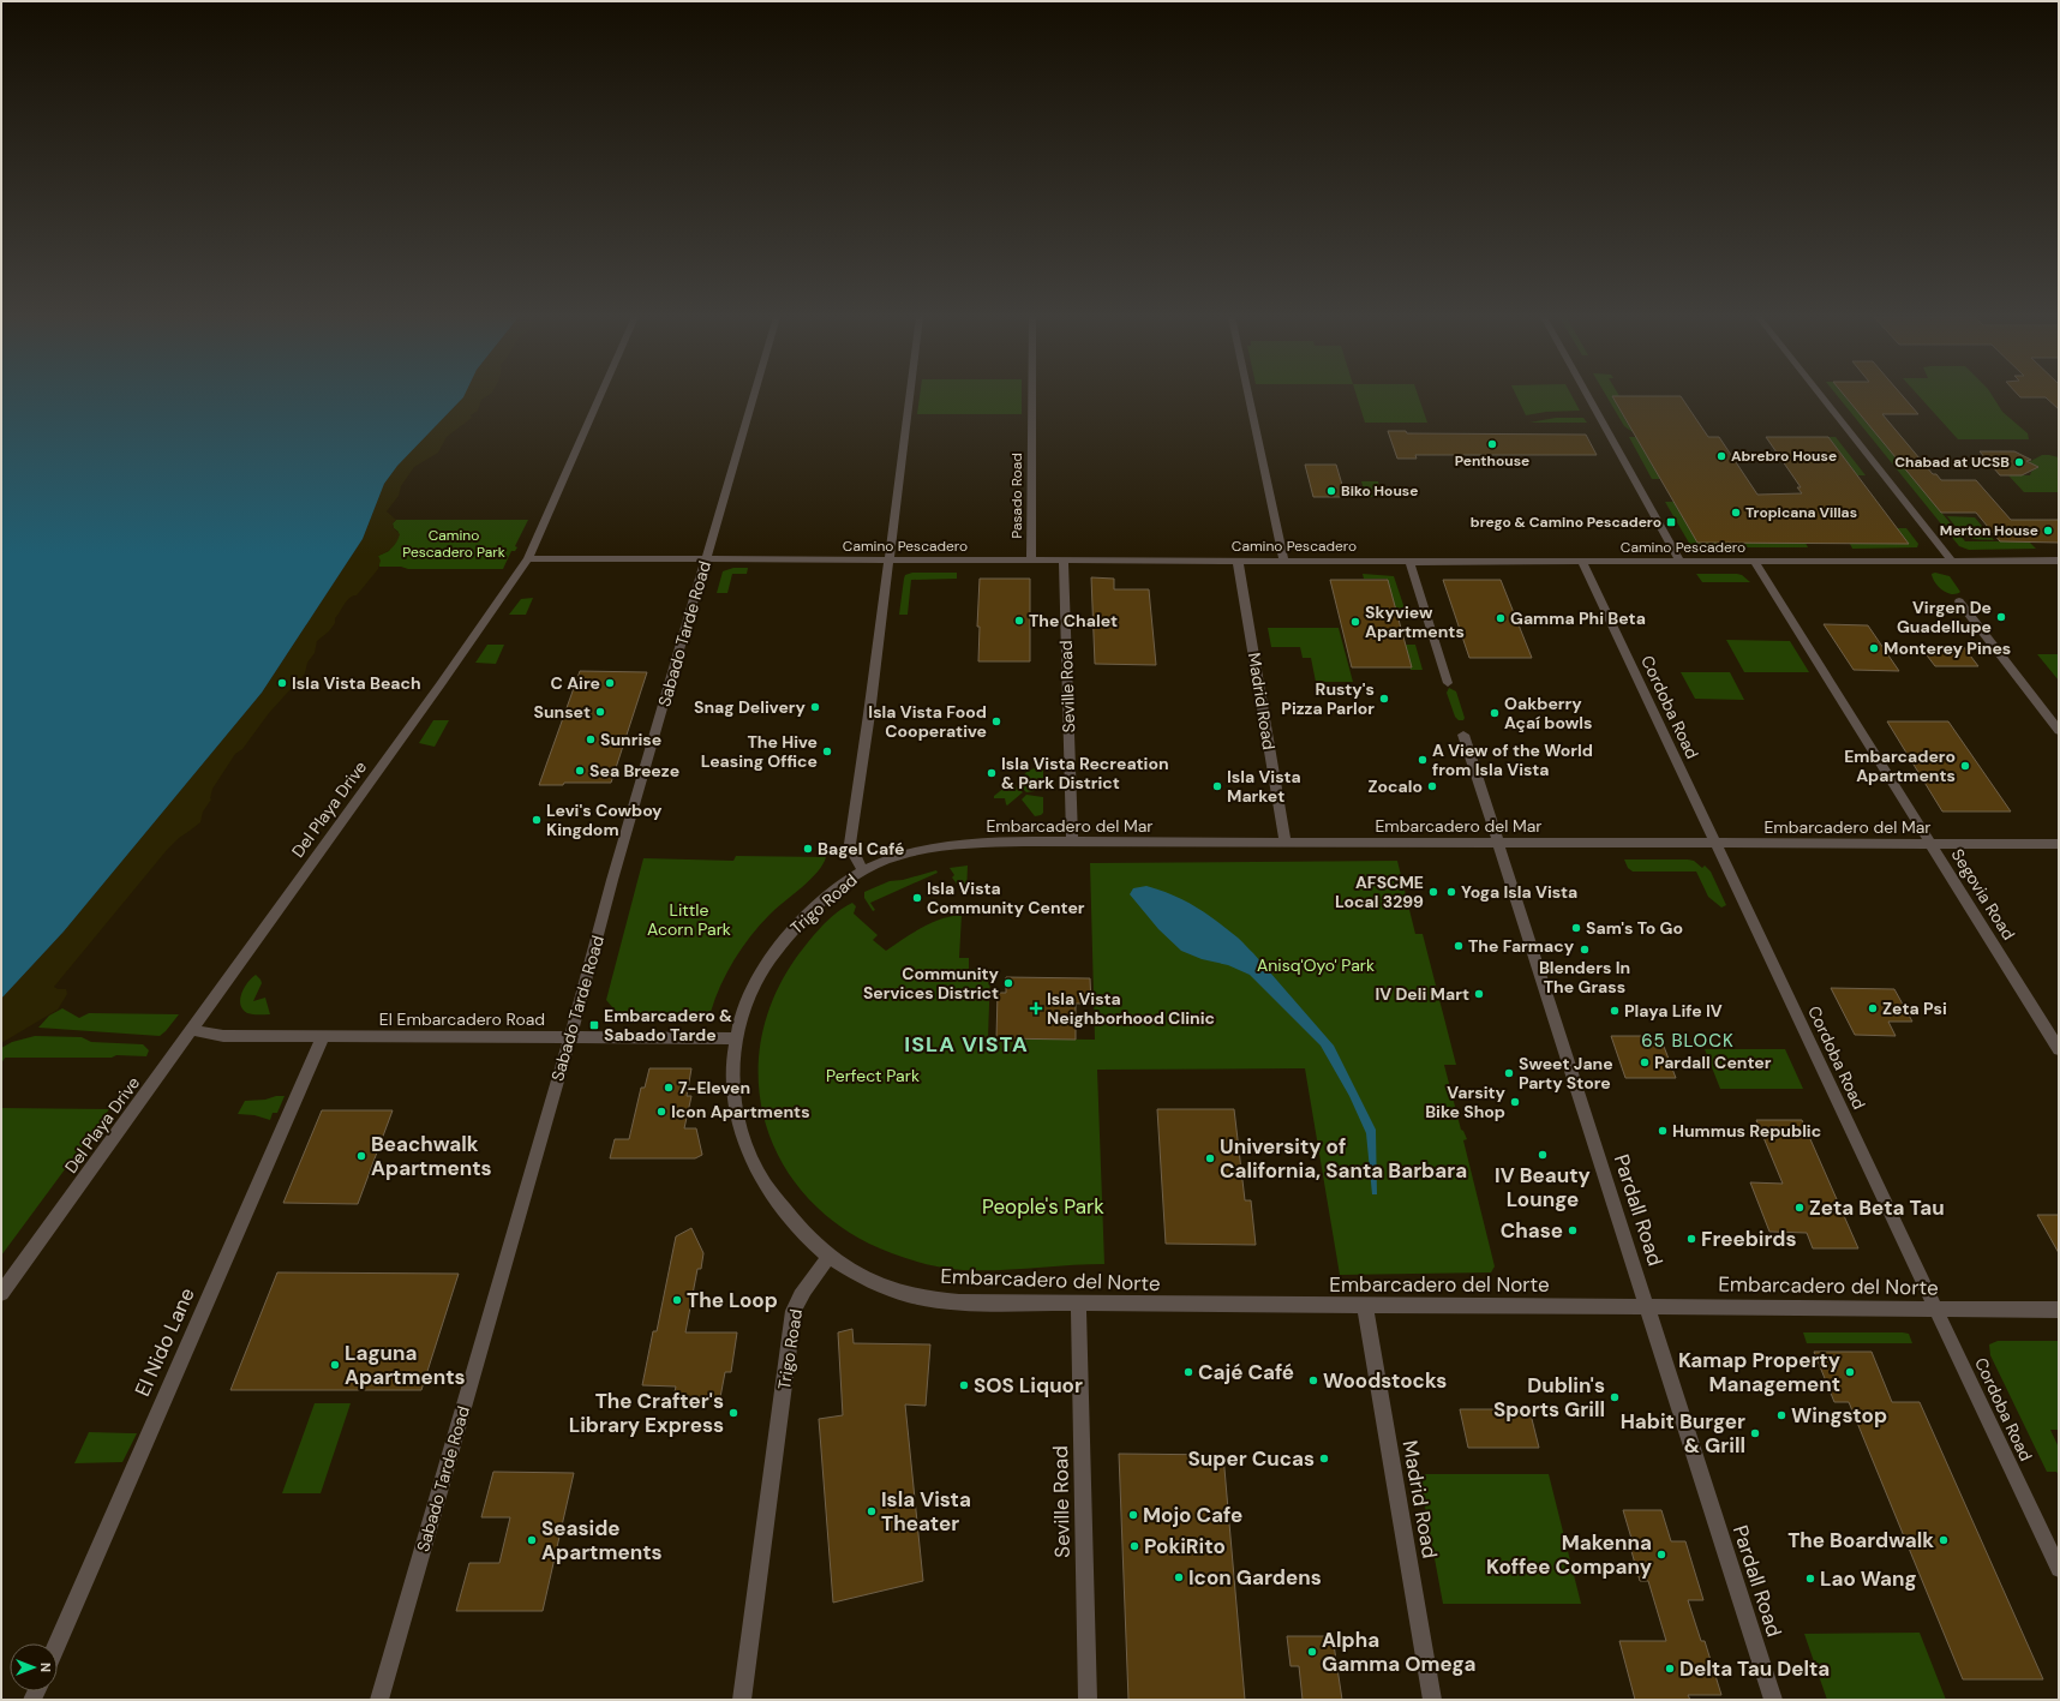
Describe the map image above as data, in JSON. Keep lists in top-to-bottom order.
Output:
{
  "streets": {
    "street": [
      "Pasado Road",
      "Camino Pescadero",
      "Sabado Tarde Road",
      "Seville Road",
      "Madrid Road",
      "Cordoba Road",
      "Del Playa Drive",
      "Embarcadero del Mar",
      "Segovia Road",
      "Trigo Road",
      "El Embarcadero Road",
      "Pardall Road",
      "Embarcadero del Norte",
      "El Nido Lane"
    ]
  },
  "crossings": [
    ["Pasado Road", "Camino Pescadero"],
    ["Camino Pescadero", "Sabado Tarde Road"],
    ["Camino Pescadero", "Seville Road"],
    ["Camino Pescadero", "Madrid Road"],
    ["Camino Pescadero", "Cordoba Road"],
    ["Camino Pescadero", "Del Playa Drive"],
    ["Camino Pescadero", "Segovia Road"],
    ["Camino Pescadero", "Trigo Road"],
    ["Sabado Tarde Road", "El Embarcadero Road"],
    ["Seville Road", "Embarcadero del Mar"],
    ["Seville Road", "Embarcadero del Norte"],
    ["Madrid Road", "Embarcadero del Mar"],
    ["Madrid Road", "Embarcadero del Norte"],
    ["Cordoba Road", "Embarcadero del Mar"],
    ["Cordoba Road", "Embarcadero del Norte"],
    ["Del Playa Drive", "El Embarcadero Road"],
    ["Embarcadero del Mar", "Segovia Road"],
    ["Embarcadero del Mar", "Trigo Road"],
    ["Embarcadero del Mar", "Pardall Road"],
    ["Trigo Road", "El Embarcadero Road"],
    ["Trigo Road", "Embarcadero del Norte"],
    ["El Embarcadero Road", "El Nido Lane"],
    ["Pardall Road", "Embarcadero del Norte"]
  ],
  "districts": ["65 BLOCK", "ISLA VISTA"],
  "parks": [
    "Camino Pescadero Park",
    "Little Acorn Park",
    "Anisq'Oyo' Park",
    "Perfect Park",
    "People's Park"
  ],
  "places": {
    "other": [
      "Penthouse",
      "Abrebro House",
      "Chabad at UCSB",
      "Biko House",
      "Tropicana Villas",
      "Merton House",
      "Virgen De Guadellupe",
      "Gamma Phi Beta",
      "The Chalet",
      "Skyview Apartments",
      "Monterey Pines",
      "Isla Vista Beach",
      "C Aire",
      "Rusty's Pizza Parlor",
      "Snag Delivery",
      "Sunset",
      "Oakberry Açaí bowls",
      "Isla Vista Food Cooperative",
      "Sunrise",
      "The Hive Leasing Office",
      "A View of the World from Isla Vista",
      "Embarcadero Apartments",
      "Sea Breeze",
      "Isla Vista Recreation & Park District",
      "Isla Vista Market",
      "Zocalo",
      "Levi's Cowboy Kingdom",
      "Bagel Café",
      "AFSCME Local 3299",
      "Yoga Isla Vista",
      "Isla Vista Community Center",
      "Sam's To Go",
      "The Farmacy",
      "Blenders In The Grass",
      "Community Services District",
      "IV Deli Mart",
      "Zeta Psi",
      "Playa Life IV",
      "Pardall Center",
      "Sweet Jane Party Store",
      "7-Eleven",
      "Varsity Bike Shop",
      "Icon Apartments",
      "Hummus Republic",
      "IV Beauty Lounge",
      "Beachwalk Apartments",
      "University of California, Santa Barbara",
      "Zeta Beta Tau",
      "Chase",
      "Freebirds",
      "The Loop",
      "Laguna Apartments",
      "Cajé Café",
      "Kamap Property Management",
      "Woodstocks",
      "SOS Liquor",
      "Dublin's Sports Grill",
      "The Crafter's Library Express",
      "Wingstop",
      "Habit Burger & Grill",
      "Super Cucas",
      "Isla Vista Theater",
      "Mojo Cafe",
      "Seaside Apartments",
      "The Boardwalk",
      "PokiRito",
      "Makenna Koffee Company",
      "Icon Gardens",
      "Lao Wang",
      "Alpha Gamma Omega",
      "Delta Tau Delta"
    ],
    "transit": ["brego & Camino Pescadero", "Embarcadero & Sabado Tarde"],
    "health": ["Isla Vista Neighborhood Clinic"]
  },
  "north": "right"
}
